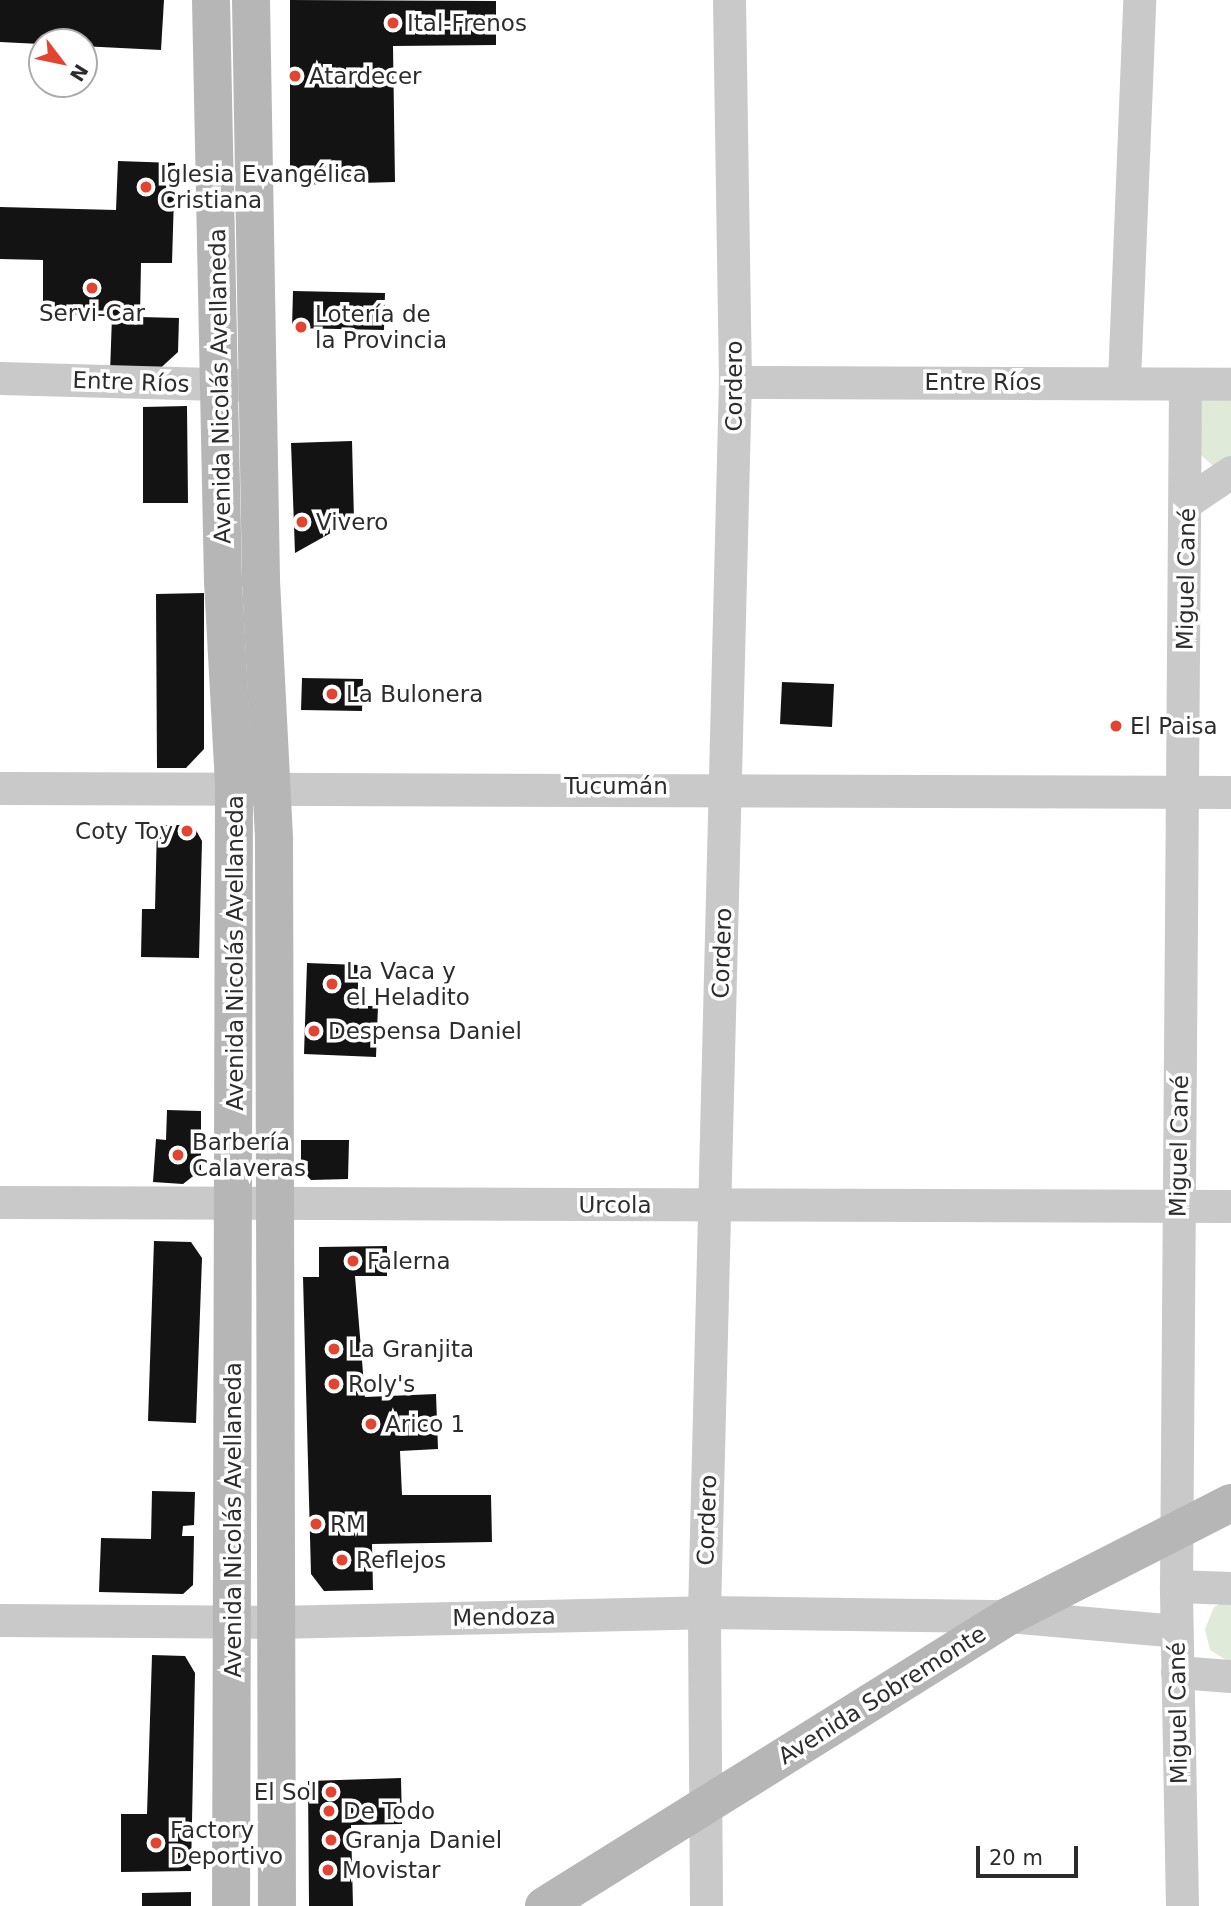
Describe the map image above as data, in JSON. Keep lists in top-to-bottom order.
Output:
{
  "streets": {
    "main road": ["Avenida Nicolás Avellaneda", "Avenida Sobremonte"],
    "street": [
      "Entre Ríos",
      "Cordero",
      "Miguel Cané",
      "Tucumán",
      "Urcola",
      "Mendoza"
    ]
  },
  "crossings": [
    ["Entre Ríos", "Avenida Nicolás Avellaneda"],
    ["Entre Ríos", "Cordero"],
    ["Entre Ríos", "Miguel Cané"],
    ["Avenida Nicolás Avellaneda", "Tucumán"],
    ["Avenida Nicolás Avellaneda", "Urcola"],
    ["Avenida Nicolás Avellaneda", "Mendoza"],
    ["Cordero", "Tucumán"],
    ["Cordero", "Urcola"],
    ["Cordero", "Mendoza"],
    ["Cordero", "Avenida Sobremonte"],
    ["Miguel Cané", "Tucumán"],
    ["Miguel Cané", "Urcola"],
    ["Miguel Cané", "Mendoza"],
    ["Miguel Cané", "Avenida Sobremonte"],
    ["Mendoza", "Avenida Sobremonte"]
  ],
  "places": [
    "Ital-Frenos",
    "Atardecer",
    "Iglesia Evangélica Cristiana",
    "Servi-Car",
    "Lotería de la Provincia",
    "Vivero",
    "La Bulonera",
    "El Paisa",
    "Coty Toy",
    "La Vaca y el Heladito",
    "Despensa Daniel",
    "Barbería Calaveras",
    "Falerna",
    "La Granjita",
    "Roly's",
    "Arico 1",
    "RM",
    "Reflejos",
    "El Sol",
    "De Todo",
    "Granja Daniel",
    "Factory Deportivo",
    "Movistar"
  ],
  "scale_bar": "20 m",
  "north": "bottom right"
}
